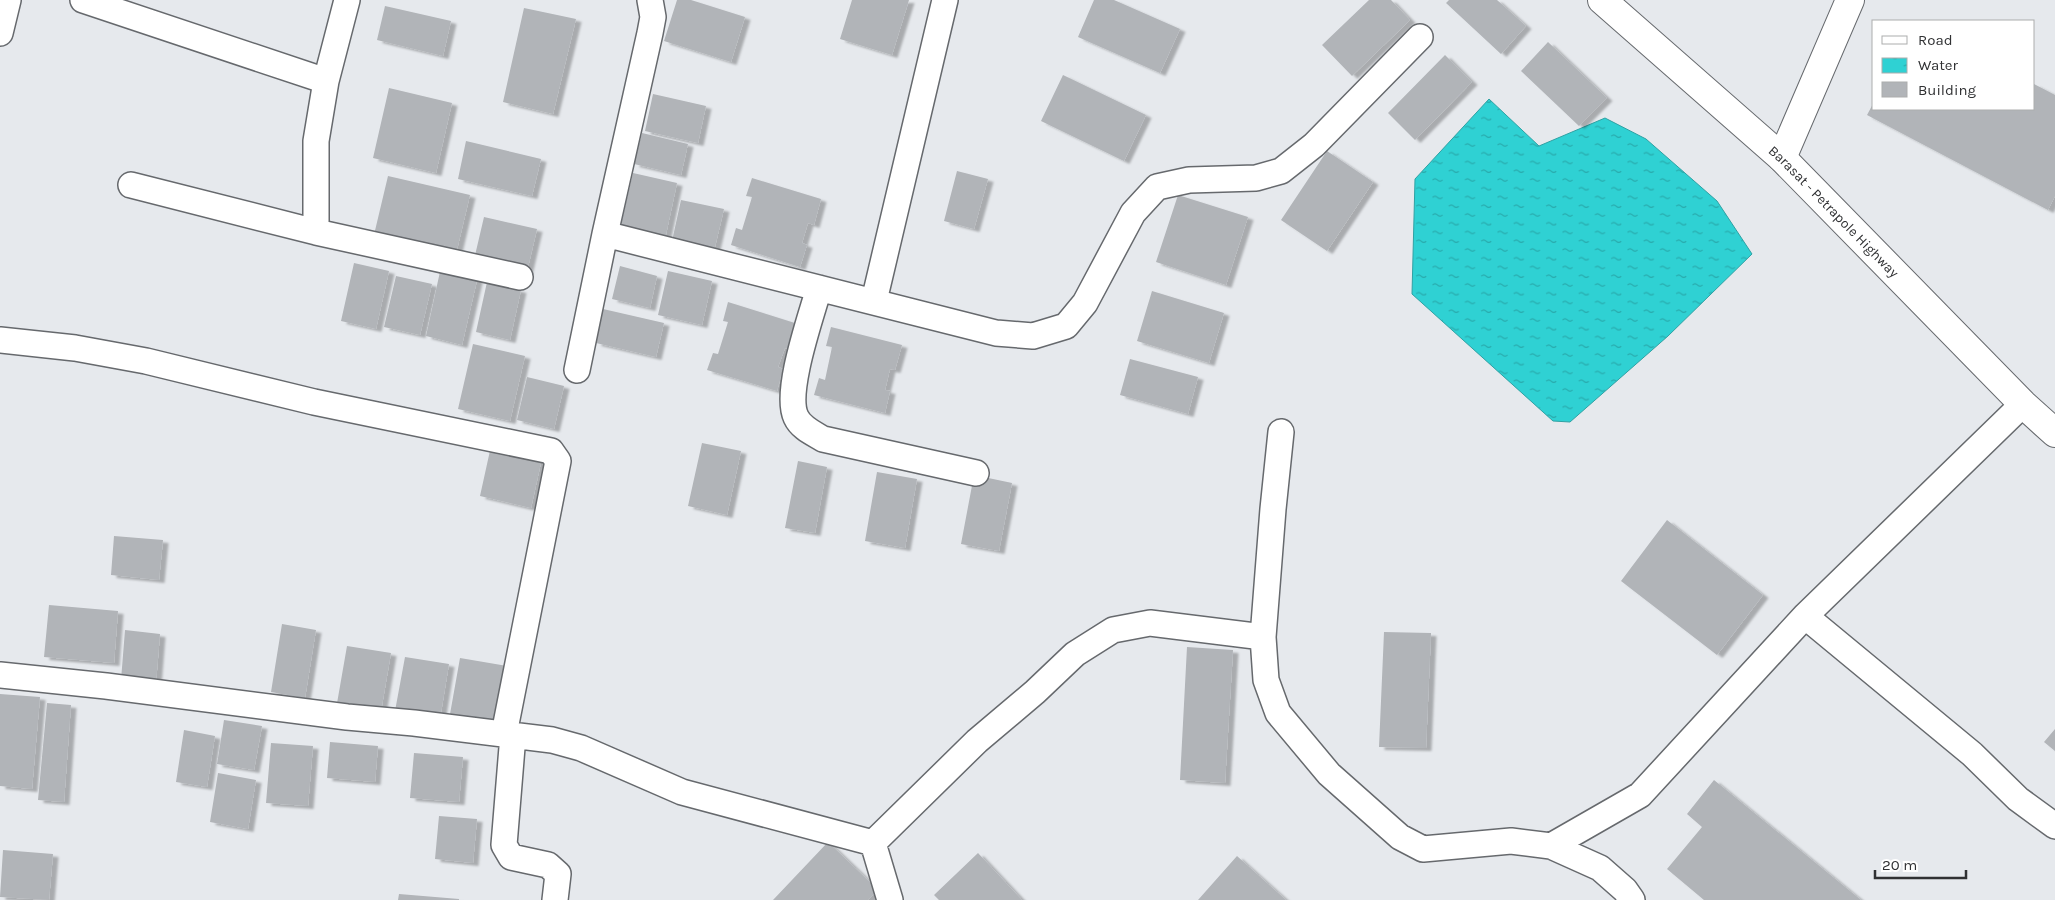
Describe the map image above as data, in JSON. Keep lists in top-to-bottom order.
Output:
{
  "streets": {
    "main road": ["Barasat - Petrapole Highway"]
  },
  "legend": ["Road", "Water", "Building"],
  "scale_bar": "20 m"
}
